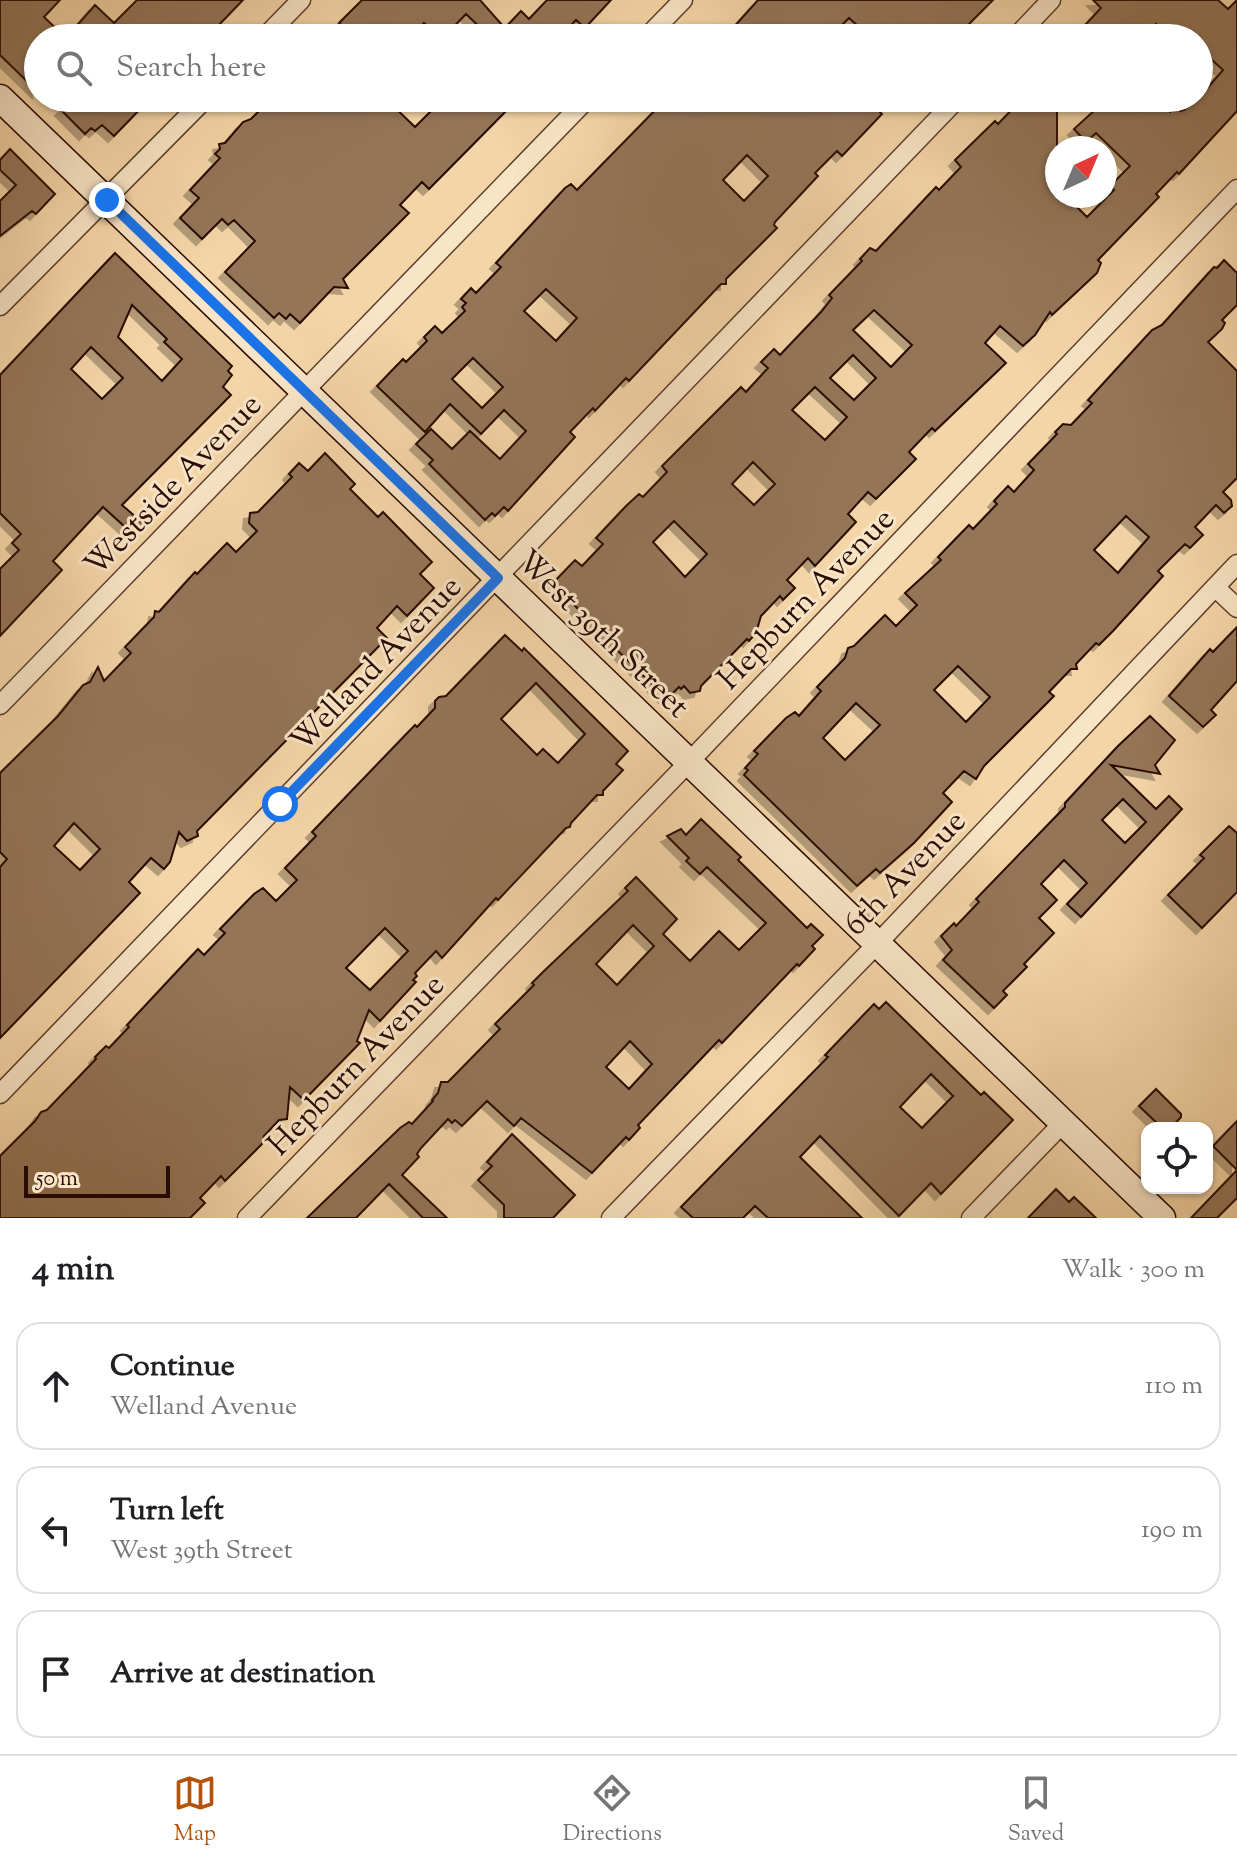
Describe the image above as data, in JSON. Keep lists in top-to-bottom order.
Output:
{
  "streets": {
    "street": [
      "Westside Avenue",
      "Hepburn Avenue",
      "West 39th Street",
      "Welland Avenue",
      "6th Avenue"
    ]
  },
  "crossings": [
    ["Westside Avenue", "West 39th Street"],
    ["Hepburn Avenue", "West 39th Street"],
    ["West 39th Street", "Welland Avenue"],
    ["West 39th Street", "6th Avenue"]
  ],
  "scale_bar": "50 m",
  "north": "top right",
  "page": {
    "search": "Search here",
    "scale": "50 m",
    "heading": ["4 min", "Walk · 300 m"],
    "list": [
      ["Continue", "Welland Avenue", "110 m"],
      ["Turn left", "West 39th Street", "190 m"],
      "Arrive at destination"
    ],
    "nav": ["Map", "Directions", "Saved"]
  }
}
